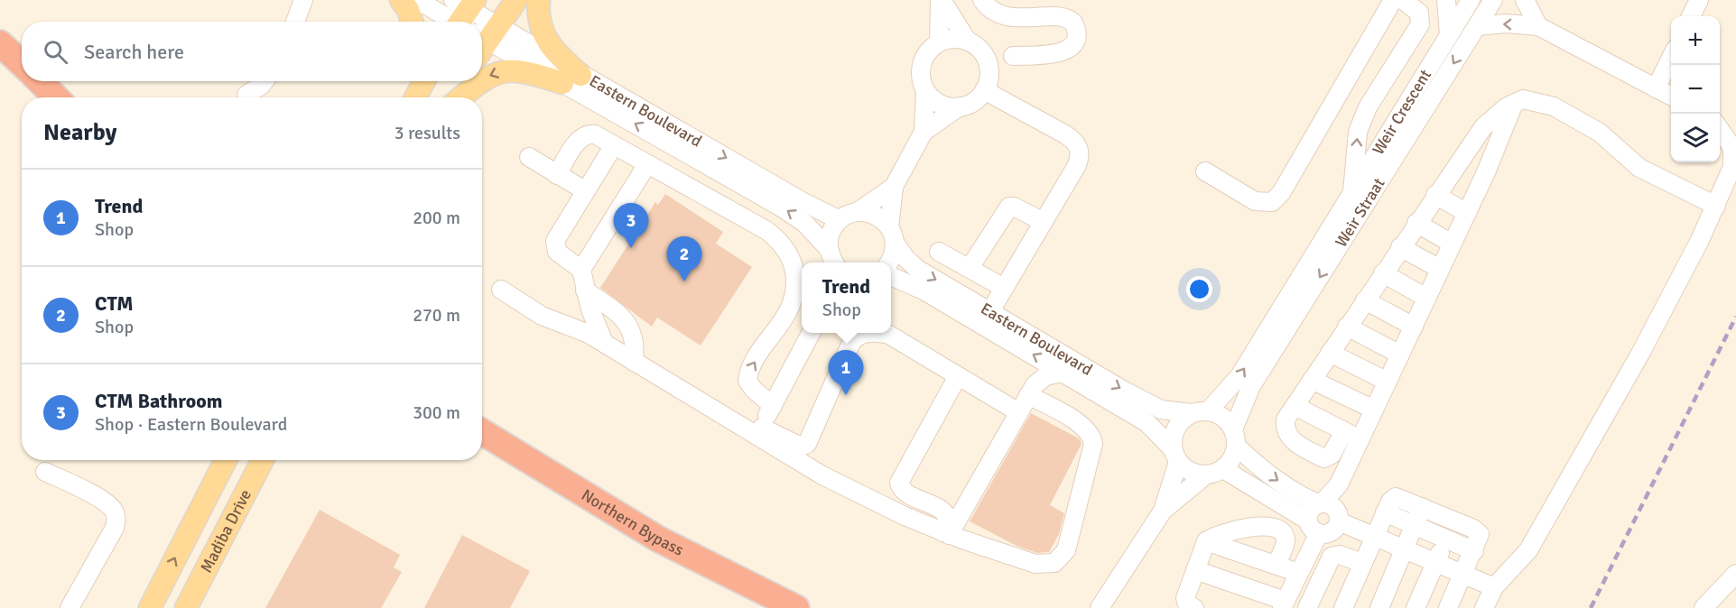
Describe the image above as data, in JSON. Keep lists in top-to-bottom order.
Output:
{
  "streets": {
    "highway": ["Northern Bypass"],
    "main road": ["Madiba Drive"],
    "street": ["Eastern Boulevard", "Weir Crescent", "Weir Straat"]
  },
  "crossings": [
    ["Eastern Boulevard", "Weir Crescent"],
    ["Eastern Boulevard", "Weir Straat"],
    ["Weir Crescent", "Weir Straat"]
  ],
  "page": {
    "map_buttons": ["+", "−"],
    "search": "Search here",
    "heading": ["Nearby", "3 results"],
    "list": [
      {
        "mark": "1",
        "name": "Trend",
        "note": "Shop",
        "value": "200 m"
      },
      {
        "mark": "2",
        "name": "CTM",
        "note": "Shop",
        "value": "270 m"
      },
      {
        "mark": "3",
        "name": "CTM Bathroom",
        "note": "Shop · Eastern Boulevard",
        "value": "300 m"
      }
    ],
    "pins": ["3", "2", "1"],
    "popup": ["Trend", "Shop"]
  }
}
